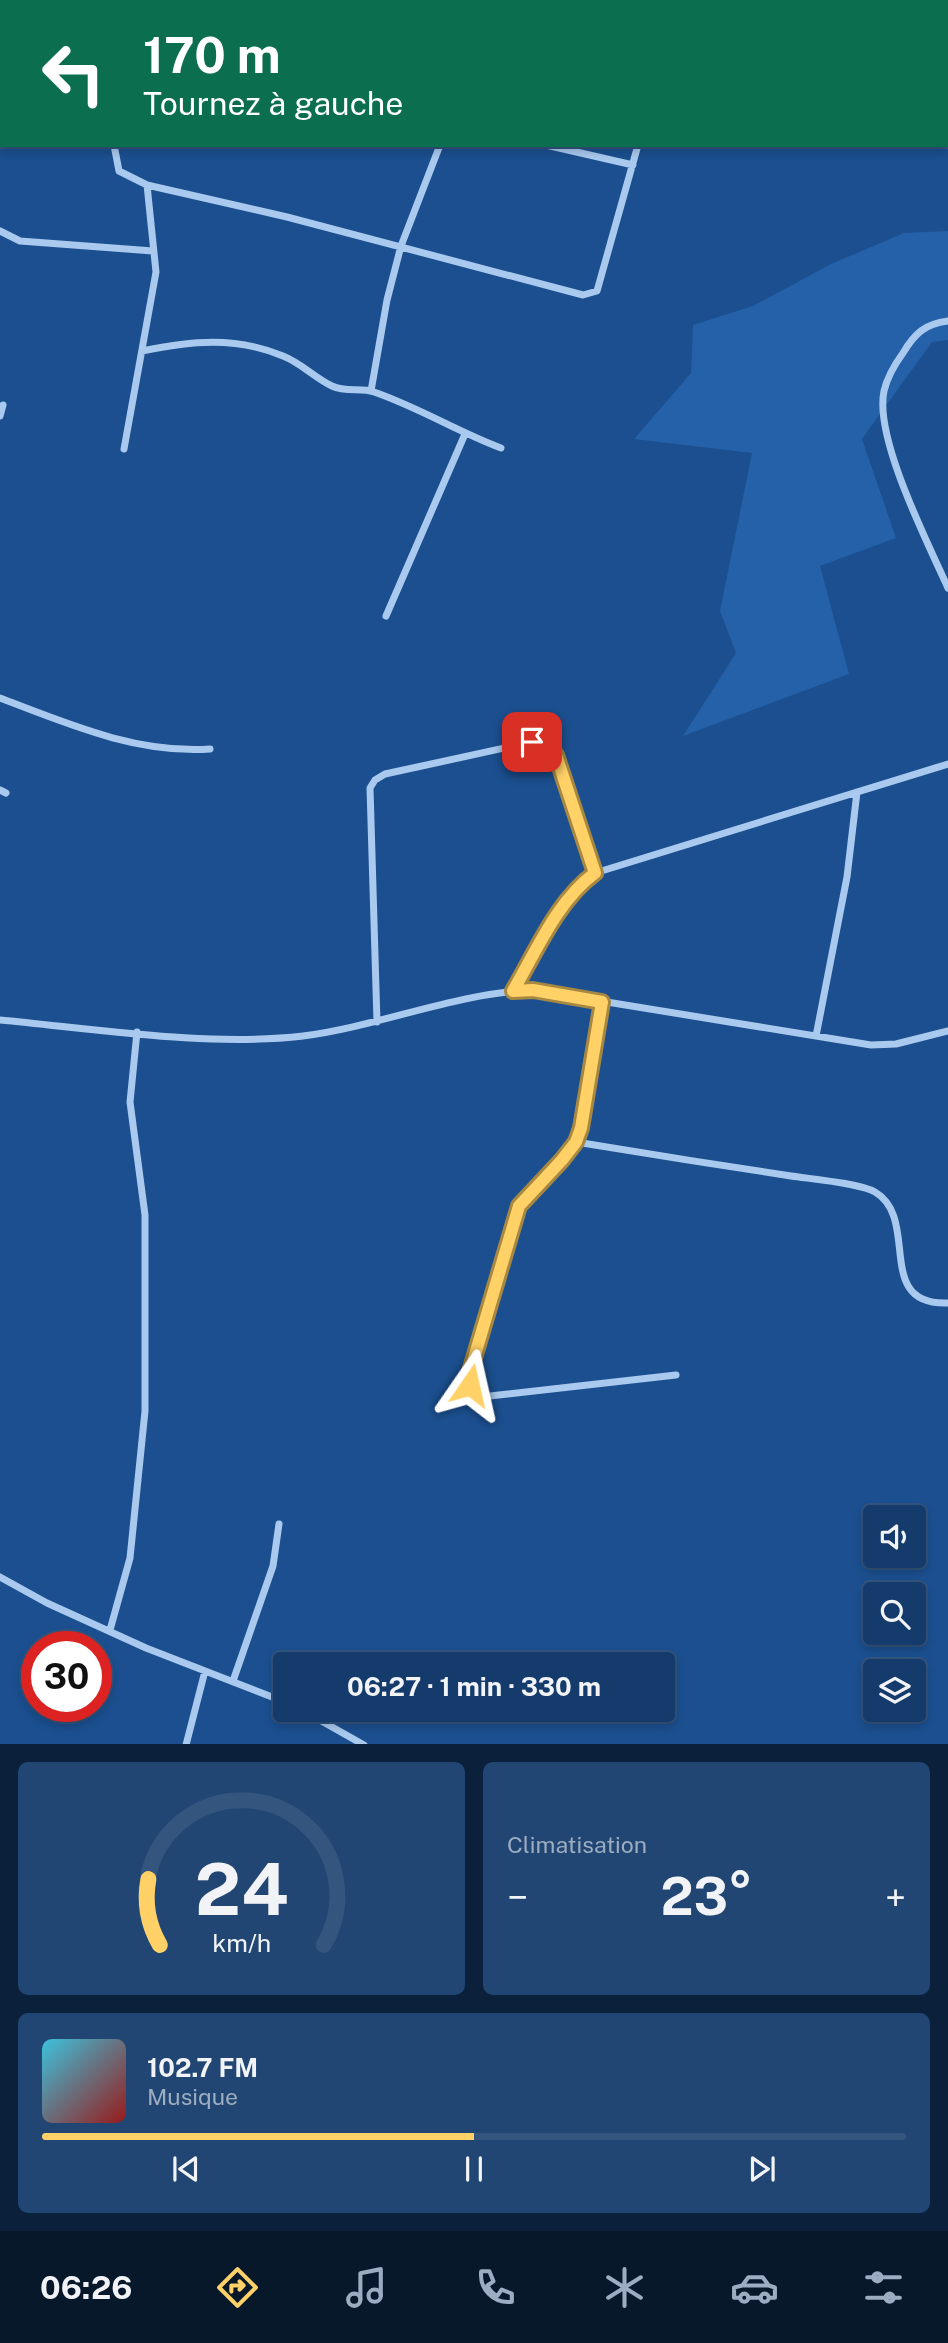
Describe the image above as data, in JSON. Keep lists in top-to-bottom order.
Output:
{
  "page": {
    "turn": ["170 m", "Tournez à gauche"],
    "limit": "30",
    "trip": "06:27 · 1 min · 330 m",
    "tile": "Climatisation",
    "heat": ["−", "23°", "+"],
    "song": ["102.7 FM", "Musique"],
    "tabs": "06:26",
    "gauge": ["24", "km/h"]
  }
}
